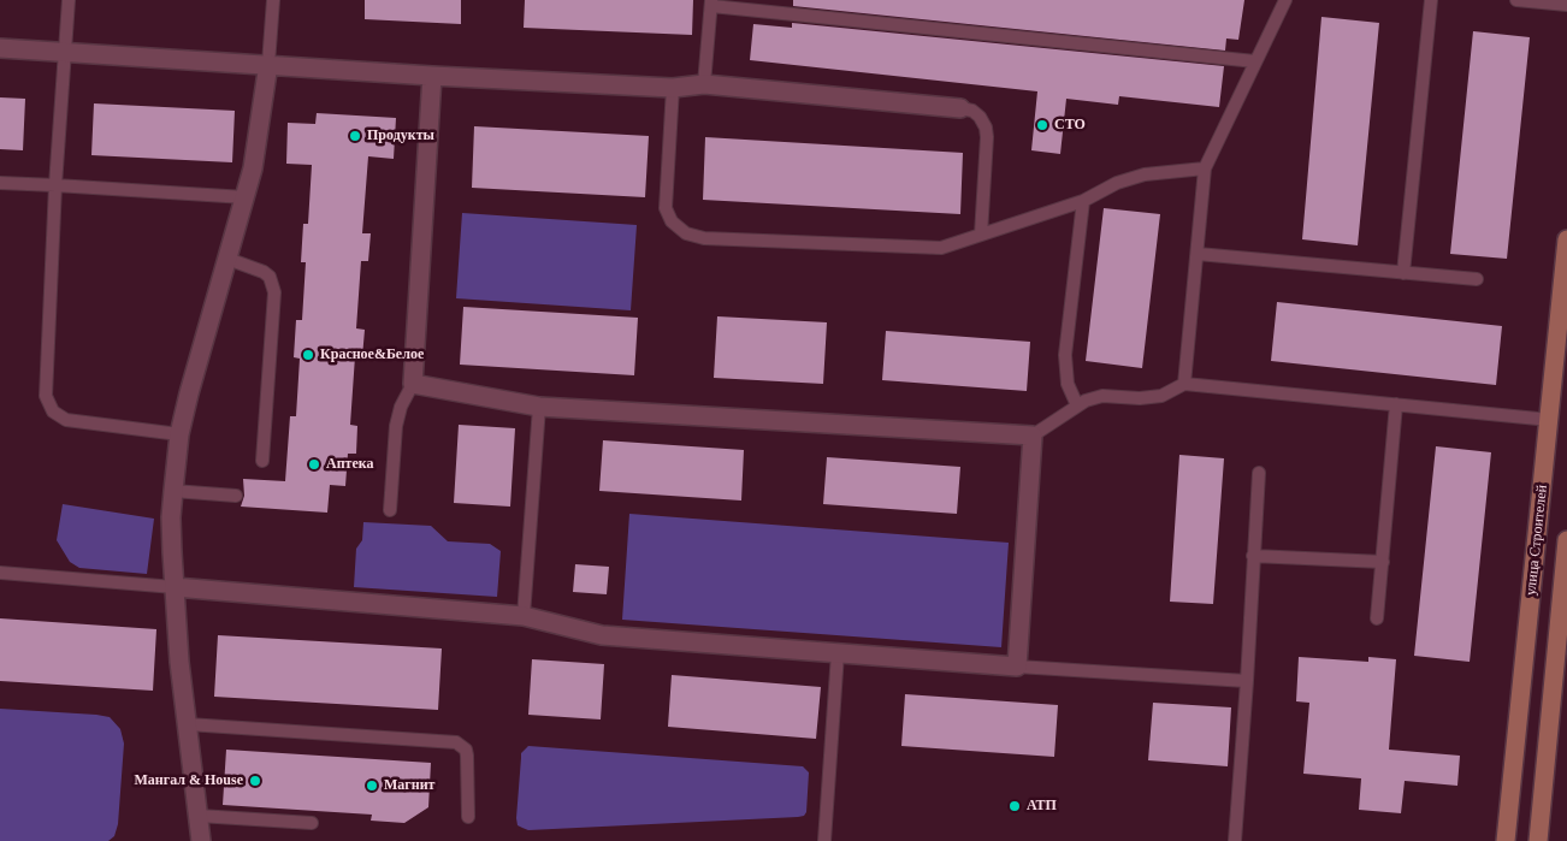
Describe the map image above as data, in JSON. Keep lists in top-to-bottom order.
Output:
{
  "streets": {
    "main road": ["улица Строителей"]
  },
  "places": [
    "СТО",
    "Продукты",
    "Красное&Белое",
    "Аптека",
    "Мангал & House",
    "Магнит",
    "АТП"
  ]
}
